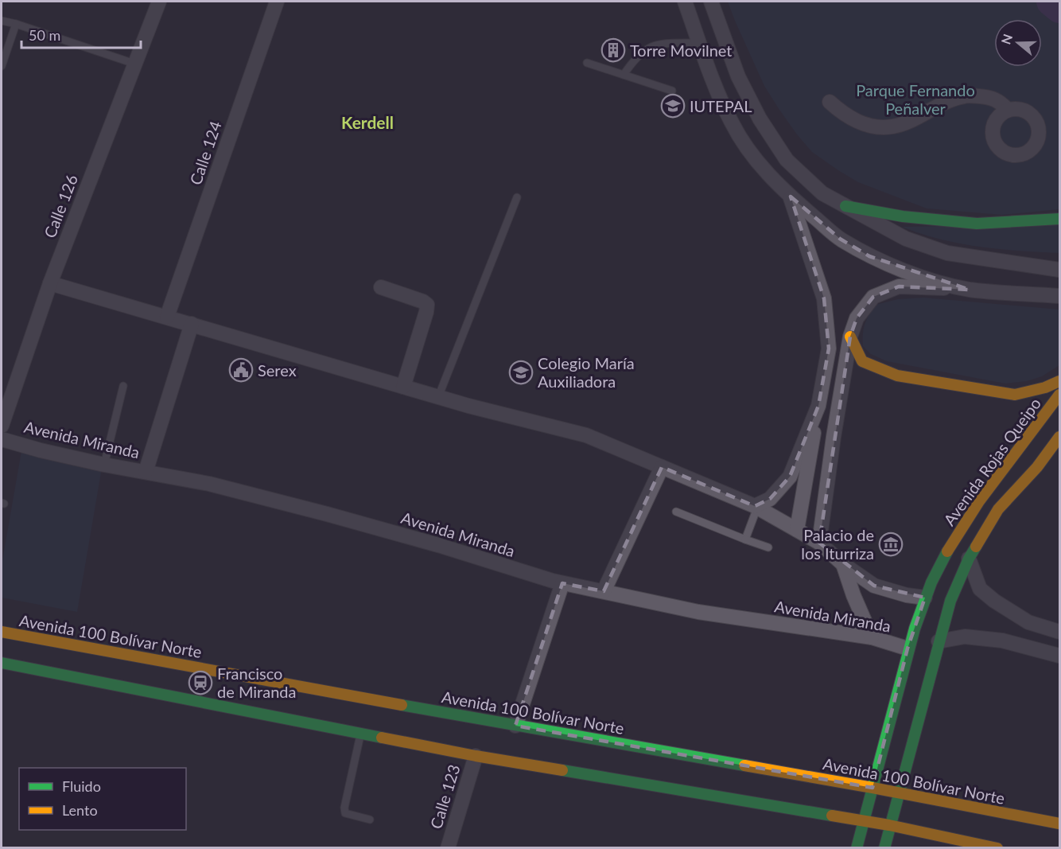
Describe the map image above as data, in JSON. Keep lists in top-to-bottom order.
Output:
{
  "streets": {
    "main road": ["Avenida Rojas Queipo", "Avenida 100 Bolívar Norte"],
    "street": [
      "Calle 124",
      "Calle 126",
      "Avenida Miranda",
      "Calle 123"
    ]
  },
  "crossings": [
    ["Avenida Miranda", "Avenida Rojas Queipo"],
    ["Avenida Rojas Queipo", "Avenida 100 Bolívar Norte"]
  ],
  "districts": ["Kerdell"],
  "parks": ["Parque Fernando Peñalver"],
  "places": {
    "building": ["Torre Movilnet"],
    "school or university": ["IUTEPAL", "Colegio María Auxiliadora"],
    "public building": ["Serex"],
    "museum": ["Palacio de los Iturriza"],
    "station": ["Francisco de Miranda"]
  },
  "legend": ["Fluido", "Lento"],
  "scale_bar": "50 m",
  "north": "left"
}
